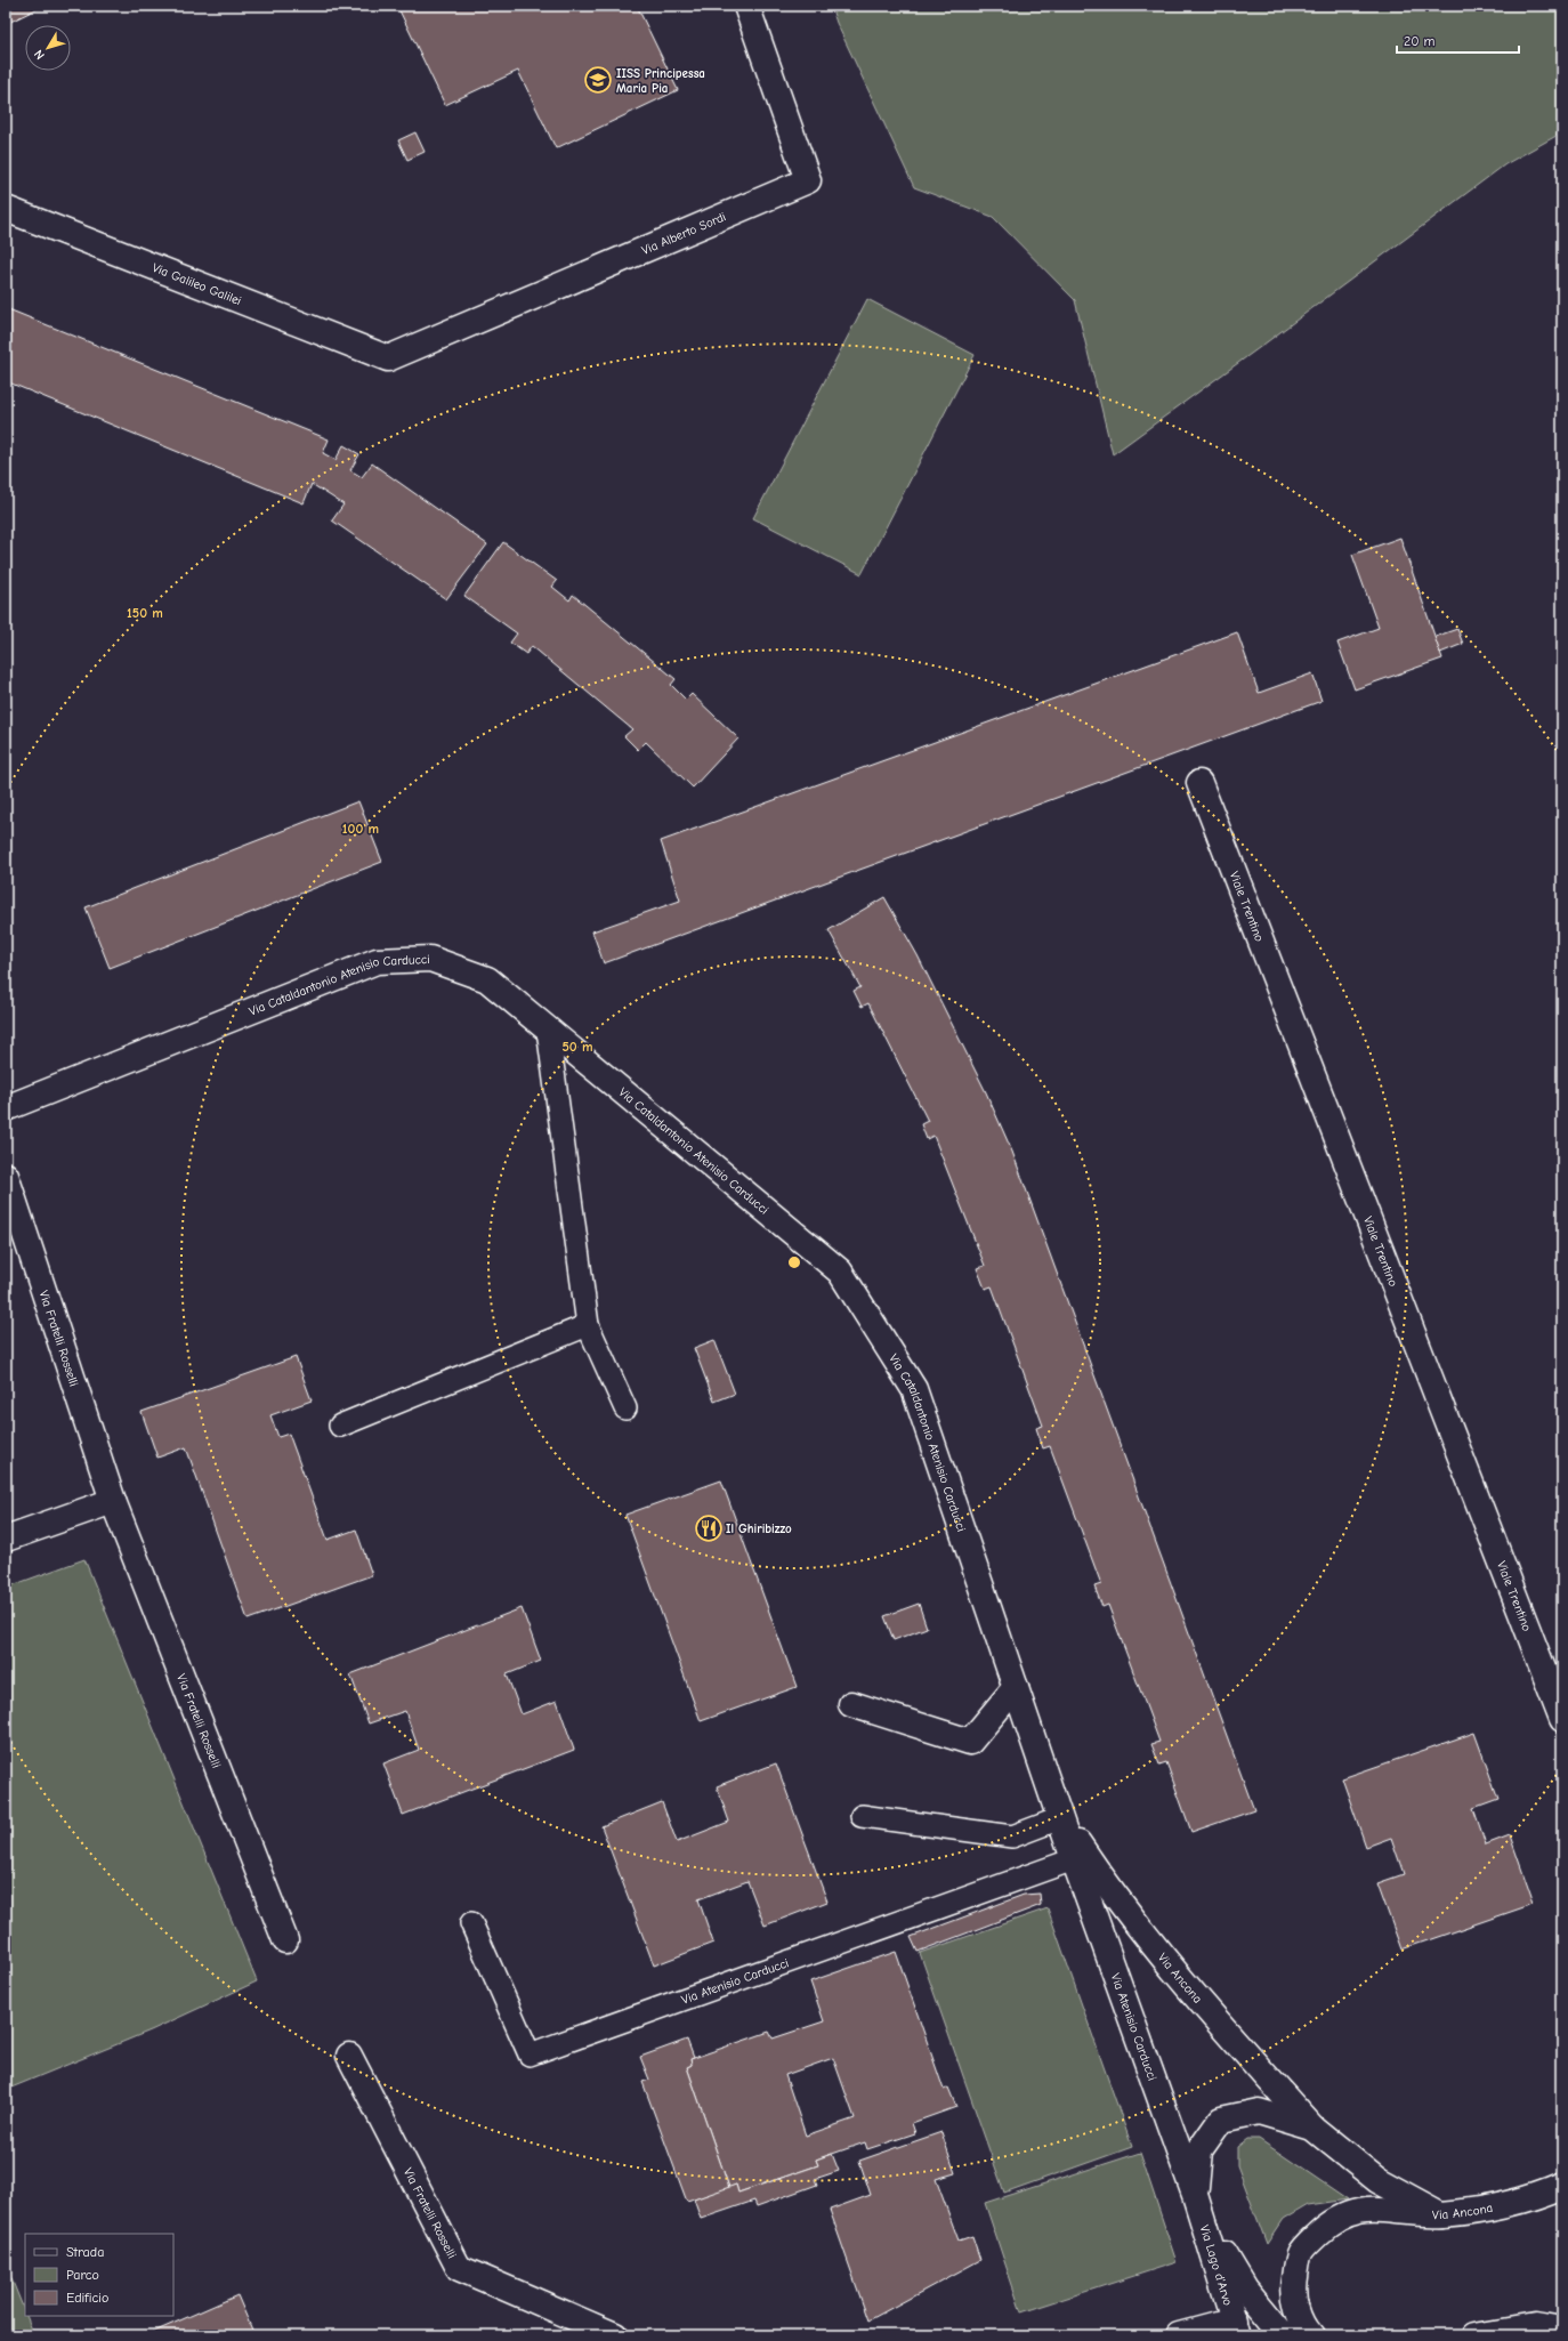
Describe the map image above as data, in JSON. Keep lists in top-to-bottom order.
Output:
{
  "streets": {
    "street": [
      "Via Alberto Sordi",
      "Via Galileo Galilei",
      "Viale Trentino",
      "Via Cataldantonio Atenisio Carducci",
      "Via Fratelli Rosselli",
      "Via Ancona",
      "Via Atenisio Carducci",
      "Via Lago d'Arvo"
    ]
  },
  "crossings": [
    ["Via Alberto Sordi", "Via Galileo Galilei"],
    ["Via Cataldantonio Atenisio Carducci", "Via Ancona"],
    ["Via Cataldantonio Atenisio Carducci", "Via Atenisio Carducci"],
    ["Via Ancona", "Via Atenisio Carducci"],
    ["Via Atenisio Carducci", "Via Lago d'Arvo"]
  ],
  "places": {
    "school or university": ["IISS Principessa Maria Pia"],
    "restaurant": ["Il Ghiribizzo"]
  },
  "legend": ["Strada", "Parco", "Edificio"],
  "scale_bar": "20 m",
  "north": "bottom left",
  "rings": ["150 m", "100 m", "50 m"]
}
